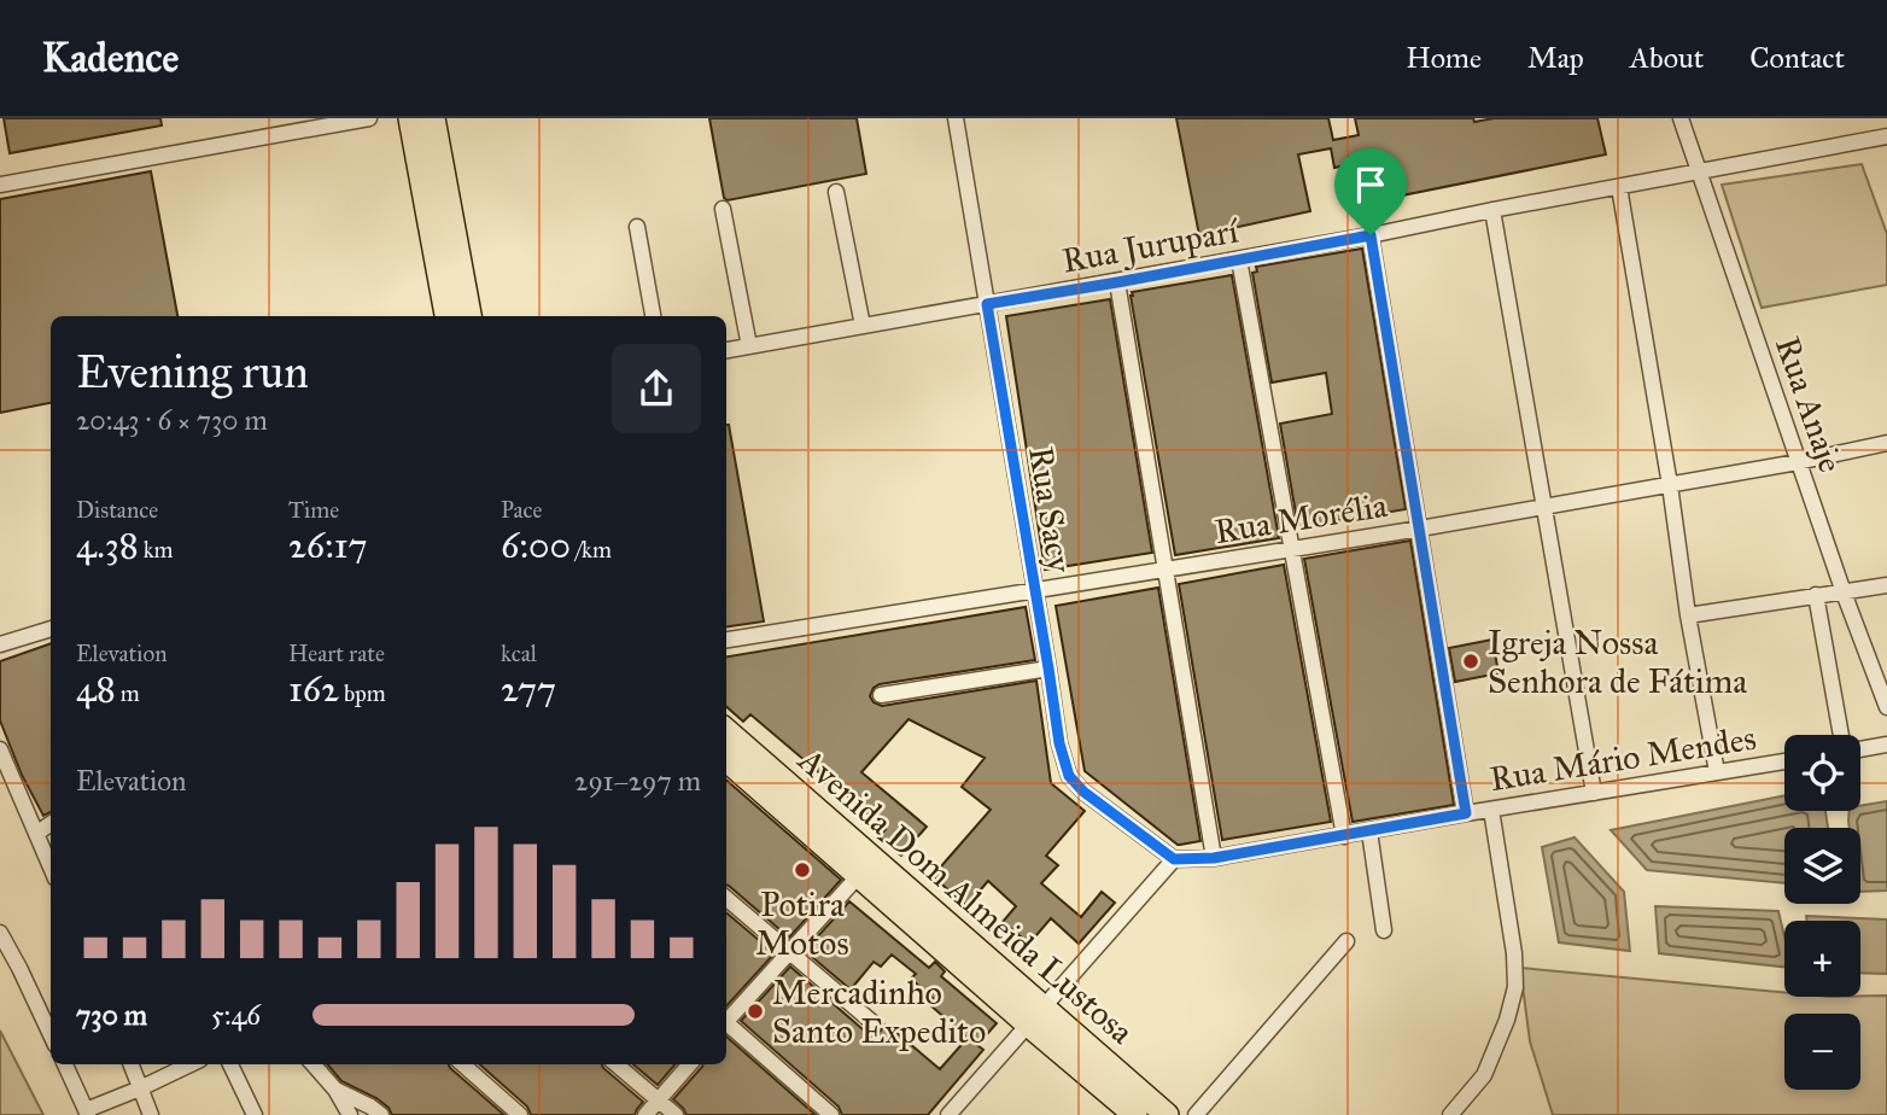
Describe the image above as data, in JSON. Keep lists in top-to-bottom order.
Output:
{
  "streets": {
    "main road": ["Avenida Dom Almeida Lustosa"],
    "street": [
      "Rua Juruparí",
      "Rua Anaje",
      "Rua Sacy",
      "Rua Morélia",
      "Rua Mário Mendes"
    ]
  },
  "crossings": [
    ["Rua Juruparí", "Rua Anaje"],
    ["Rua Juruparí", "Rua Sacy"],
    ["Rua Anaje", "Rua Morélia"],
    ["Rua Sacy", "Rua Morélia"],
    ["Rua Sacy", "Rua Mário Mendes"]
  ],
  "places": ["Igreja Nossa Senhora de Fátima", "Potira Motos", "Mercadinho Santo Expedito"],
  "page": {
    "header": "Kadence",
    "nav": [
      "Home",
      "Map",
      "About",
      "Contact"
    ],
    "heading": ["Evening run", "20:43 · 6 × 730 m"],
    "stats": [
      ["Distance", "4.38 km"],
      ["Time", "26:17"],
      ["Pace", "6:00 /km"],
      ["Elevation", "48 m"],
      ["Heart rate", "162 bpm"],
      ["kcal", "277"]
    ],
    "map_buttons": ["+", "−"],
    "chart": ["Elevation", "291–297 m"],
    "list": [
      {
        "name": "730 m",
        "note": "5:46"
      }
    ]
  }
}
